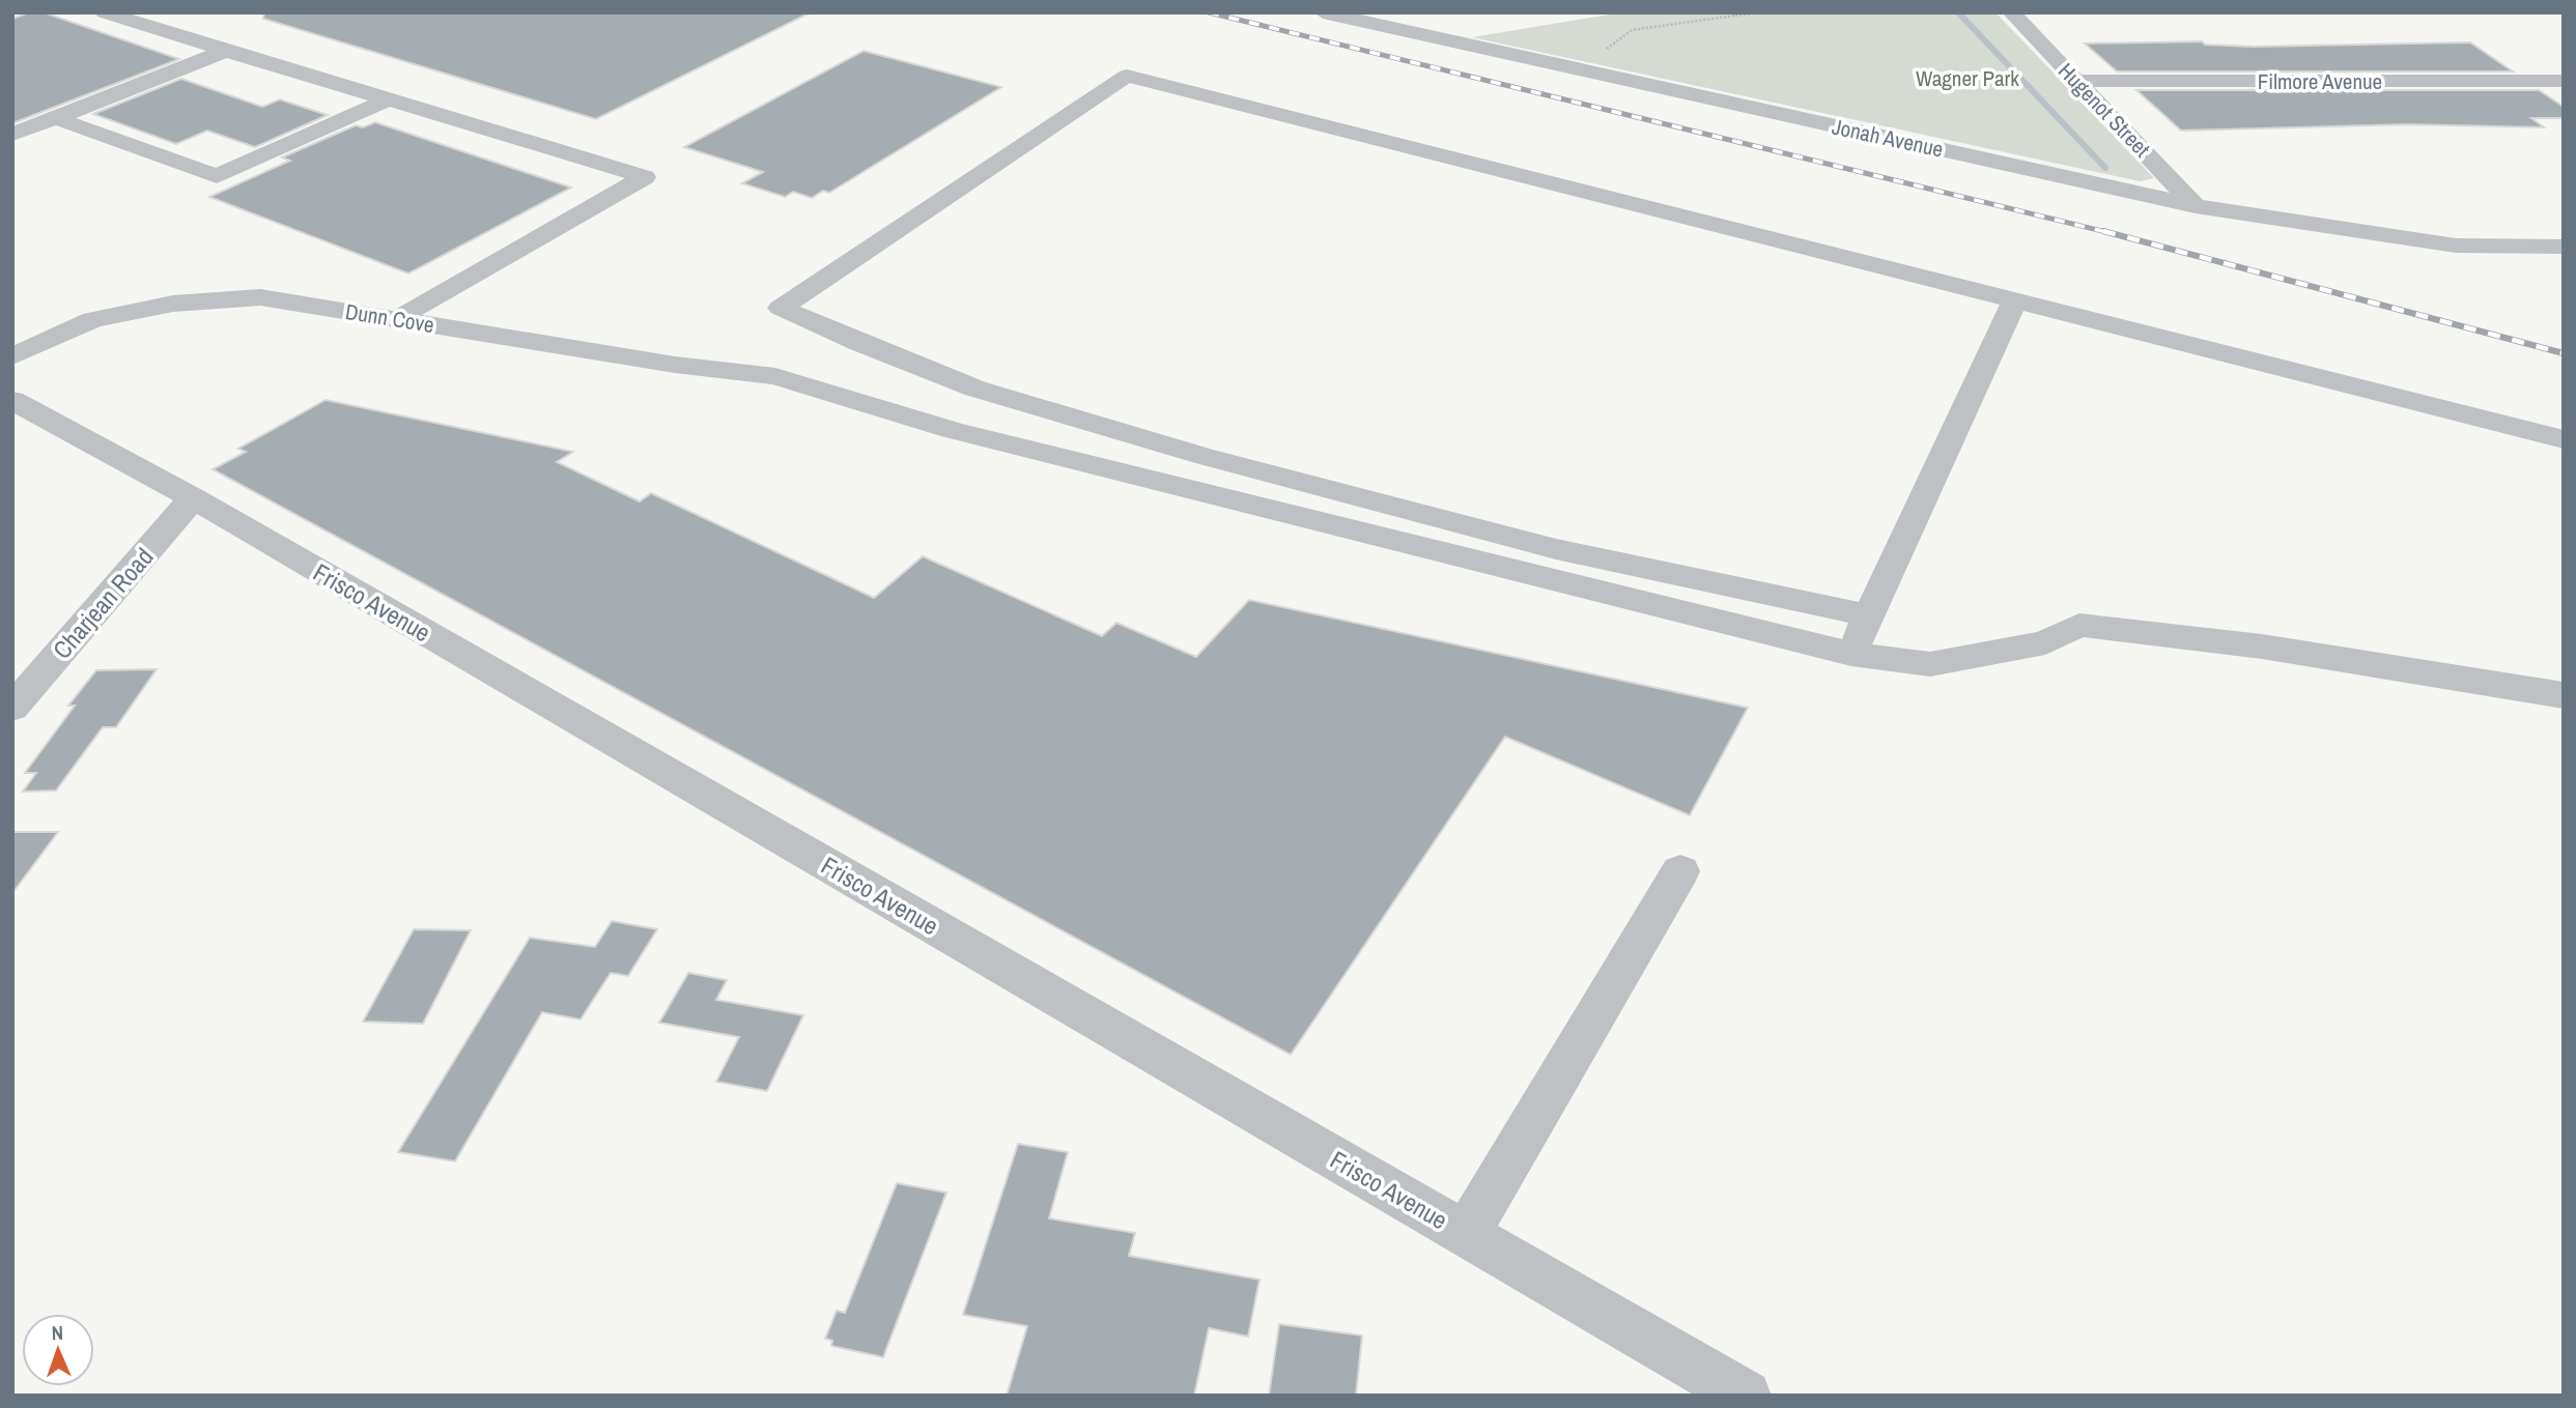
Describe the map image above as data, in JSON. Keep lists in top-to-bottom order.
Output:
{
  "streets": {
    "street": [
      "Filmore Avenue",
      "Hugenot Street",
      "Jonah Avenue",
      "Dunn Cove",
      "Frisco Avenue",
      "Charjean Road"
    ]
  },
  "crossings": [
    ["Filmore Avenue", "Hugenot Street"],
    ["Hugenot Street", "Jonah Avenue"],
    ["Frisco Avenue", "Charjean Road"]
  ],
  "parks": ["Wagner Park"],
  "north": "top"
}
